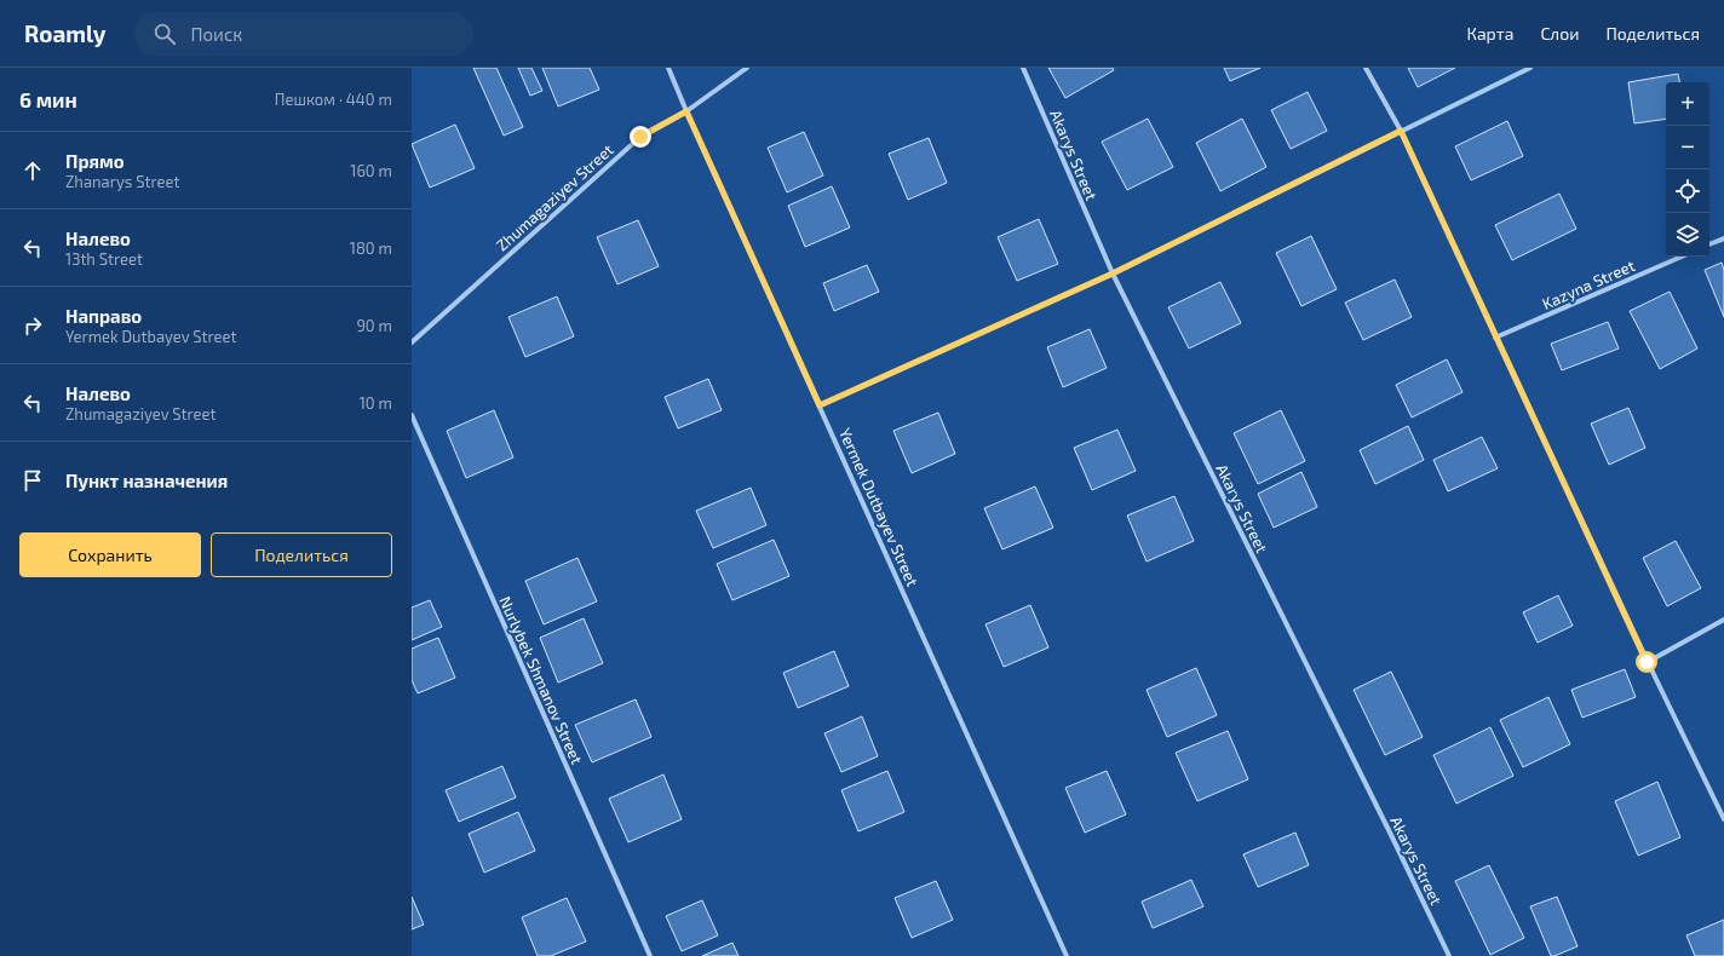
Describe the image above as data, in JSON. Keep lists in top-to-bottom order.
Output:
{
  "streets": {
    "street": [
      "Akarys Street",
      "Zhumagaziyev Street",
      "Kazyna Street",
      "Yermek Dutbayev Street",
      "Nurlybek Shmanov Street"
    ]
  },
  "crossings": [
    ["Zhumagaziyev Street", "Yermek Dutbayev Street"]
  ],
  "page": {
    "header": "Roamly",
    "search": "Поиск",
    "nav": ["Карта", "Слои", "Поделиться"],
    "heading": ["6 мин", "Пешком · 440 m"],
    "map_buttons": ["+", "−"],
    "list": [
      ["Прямо", "Zhanarys Street", "160 m"],
      ["Налево", "13th Street", "180 m"],
      ["Направо", "Yermek Dutbayev Street", "90 m"],
      ["Налево", "Zhumagaziyev Street", "10 m"],
      "Пункт назначения"
    ],
    "buttons": ["Сохранить", "Поделиться"]
  }
}
